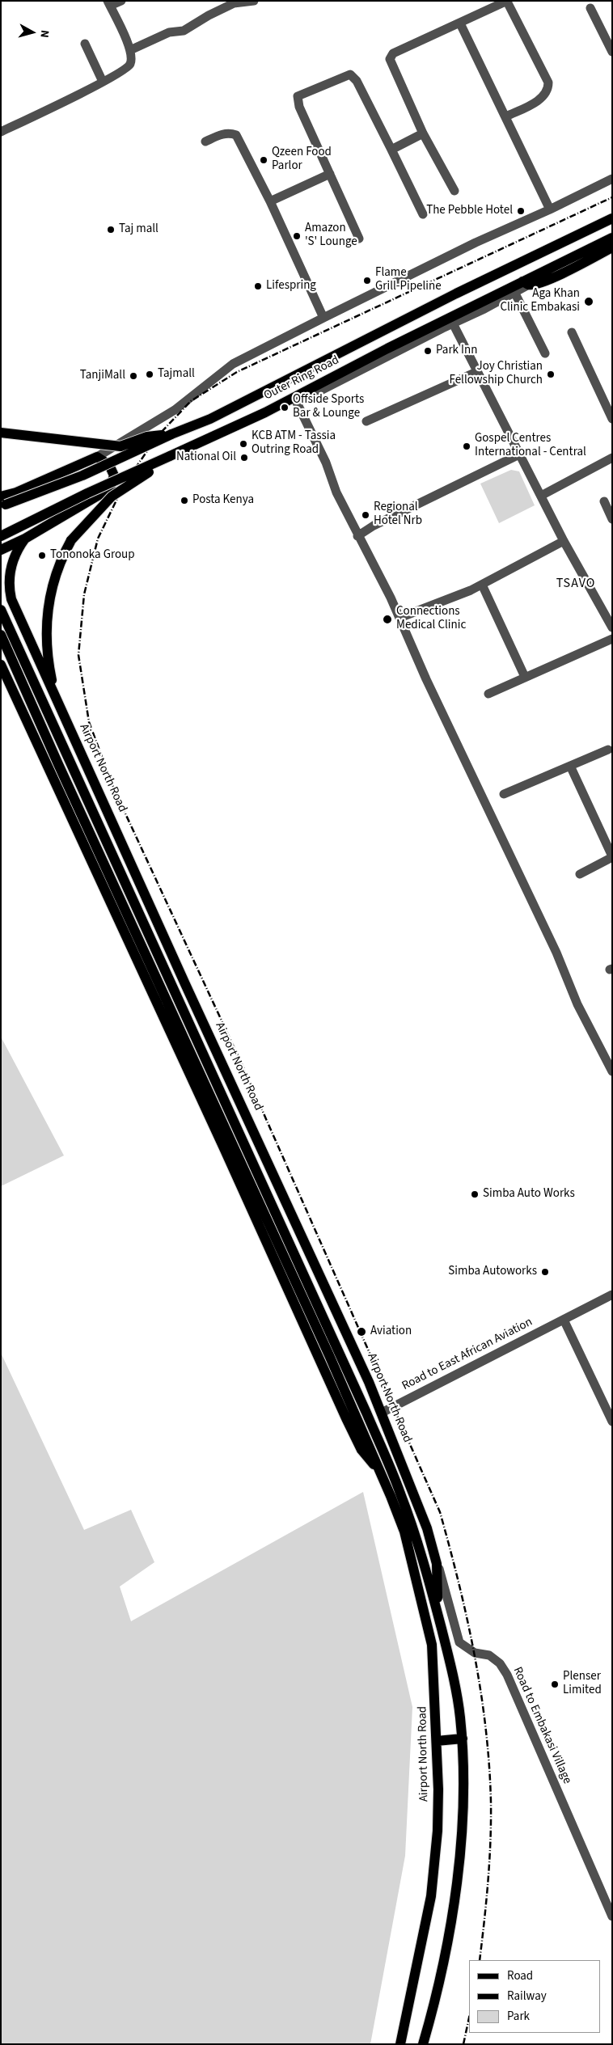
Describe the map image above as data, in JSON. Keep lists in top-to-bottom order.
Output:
{
  "streets": {
    "main road": ["Outer Ring Road", "Airport North Road"],
    "street": ["Road to East African Aviation", "Road to Embakasi Village"]
  },
  "crossings": [
    ["Airport North Road", "Road to East African Aviation"],
    ["Airport North Road", "Road to Embakasi Village"]
  ],
  "districts": ["TSAVO"],
  "places": [
    "Qzeen Food Parlor",
    "The Pebble Hotel",
    "Taj mall",
    "Amazon 'S' Lounge",
    "Flame Grill-Pipeline",
    "Lifespring",
    "Aga Khan Clinic Embakasi",
    "Park Inn",
    "Tajmall",
    "Joy Christian Fellowship Church",
    "TanjiMall",
    "Offside Sports Bar & Lounge",
    "KCB ATM - Tassia Outring Road",
    "Gospel Centres International - Central",
    "National Oil",
    "Posta Kenya",
    "Regional Hotel Nrb",
    "Tononoka Group",
    "Connections Medical Clinic",
    "Simba Auto Works",
    "Simba Autoworks",
    "Aviation",
    "Plenser Limited"
  ],
  "legend": ["Road", "Railway", "Park"],
  "north": "right"
}
